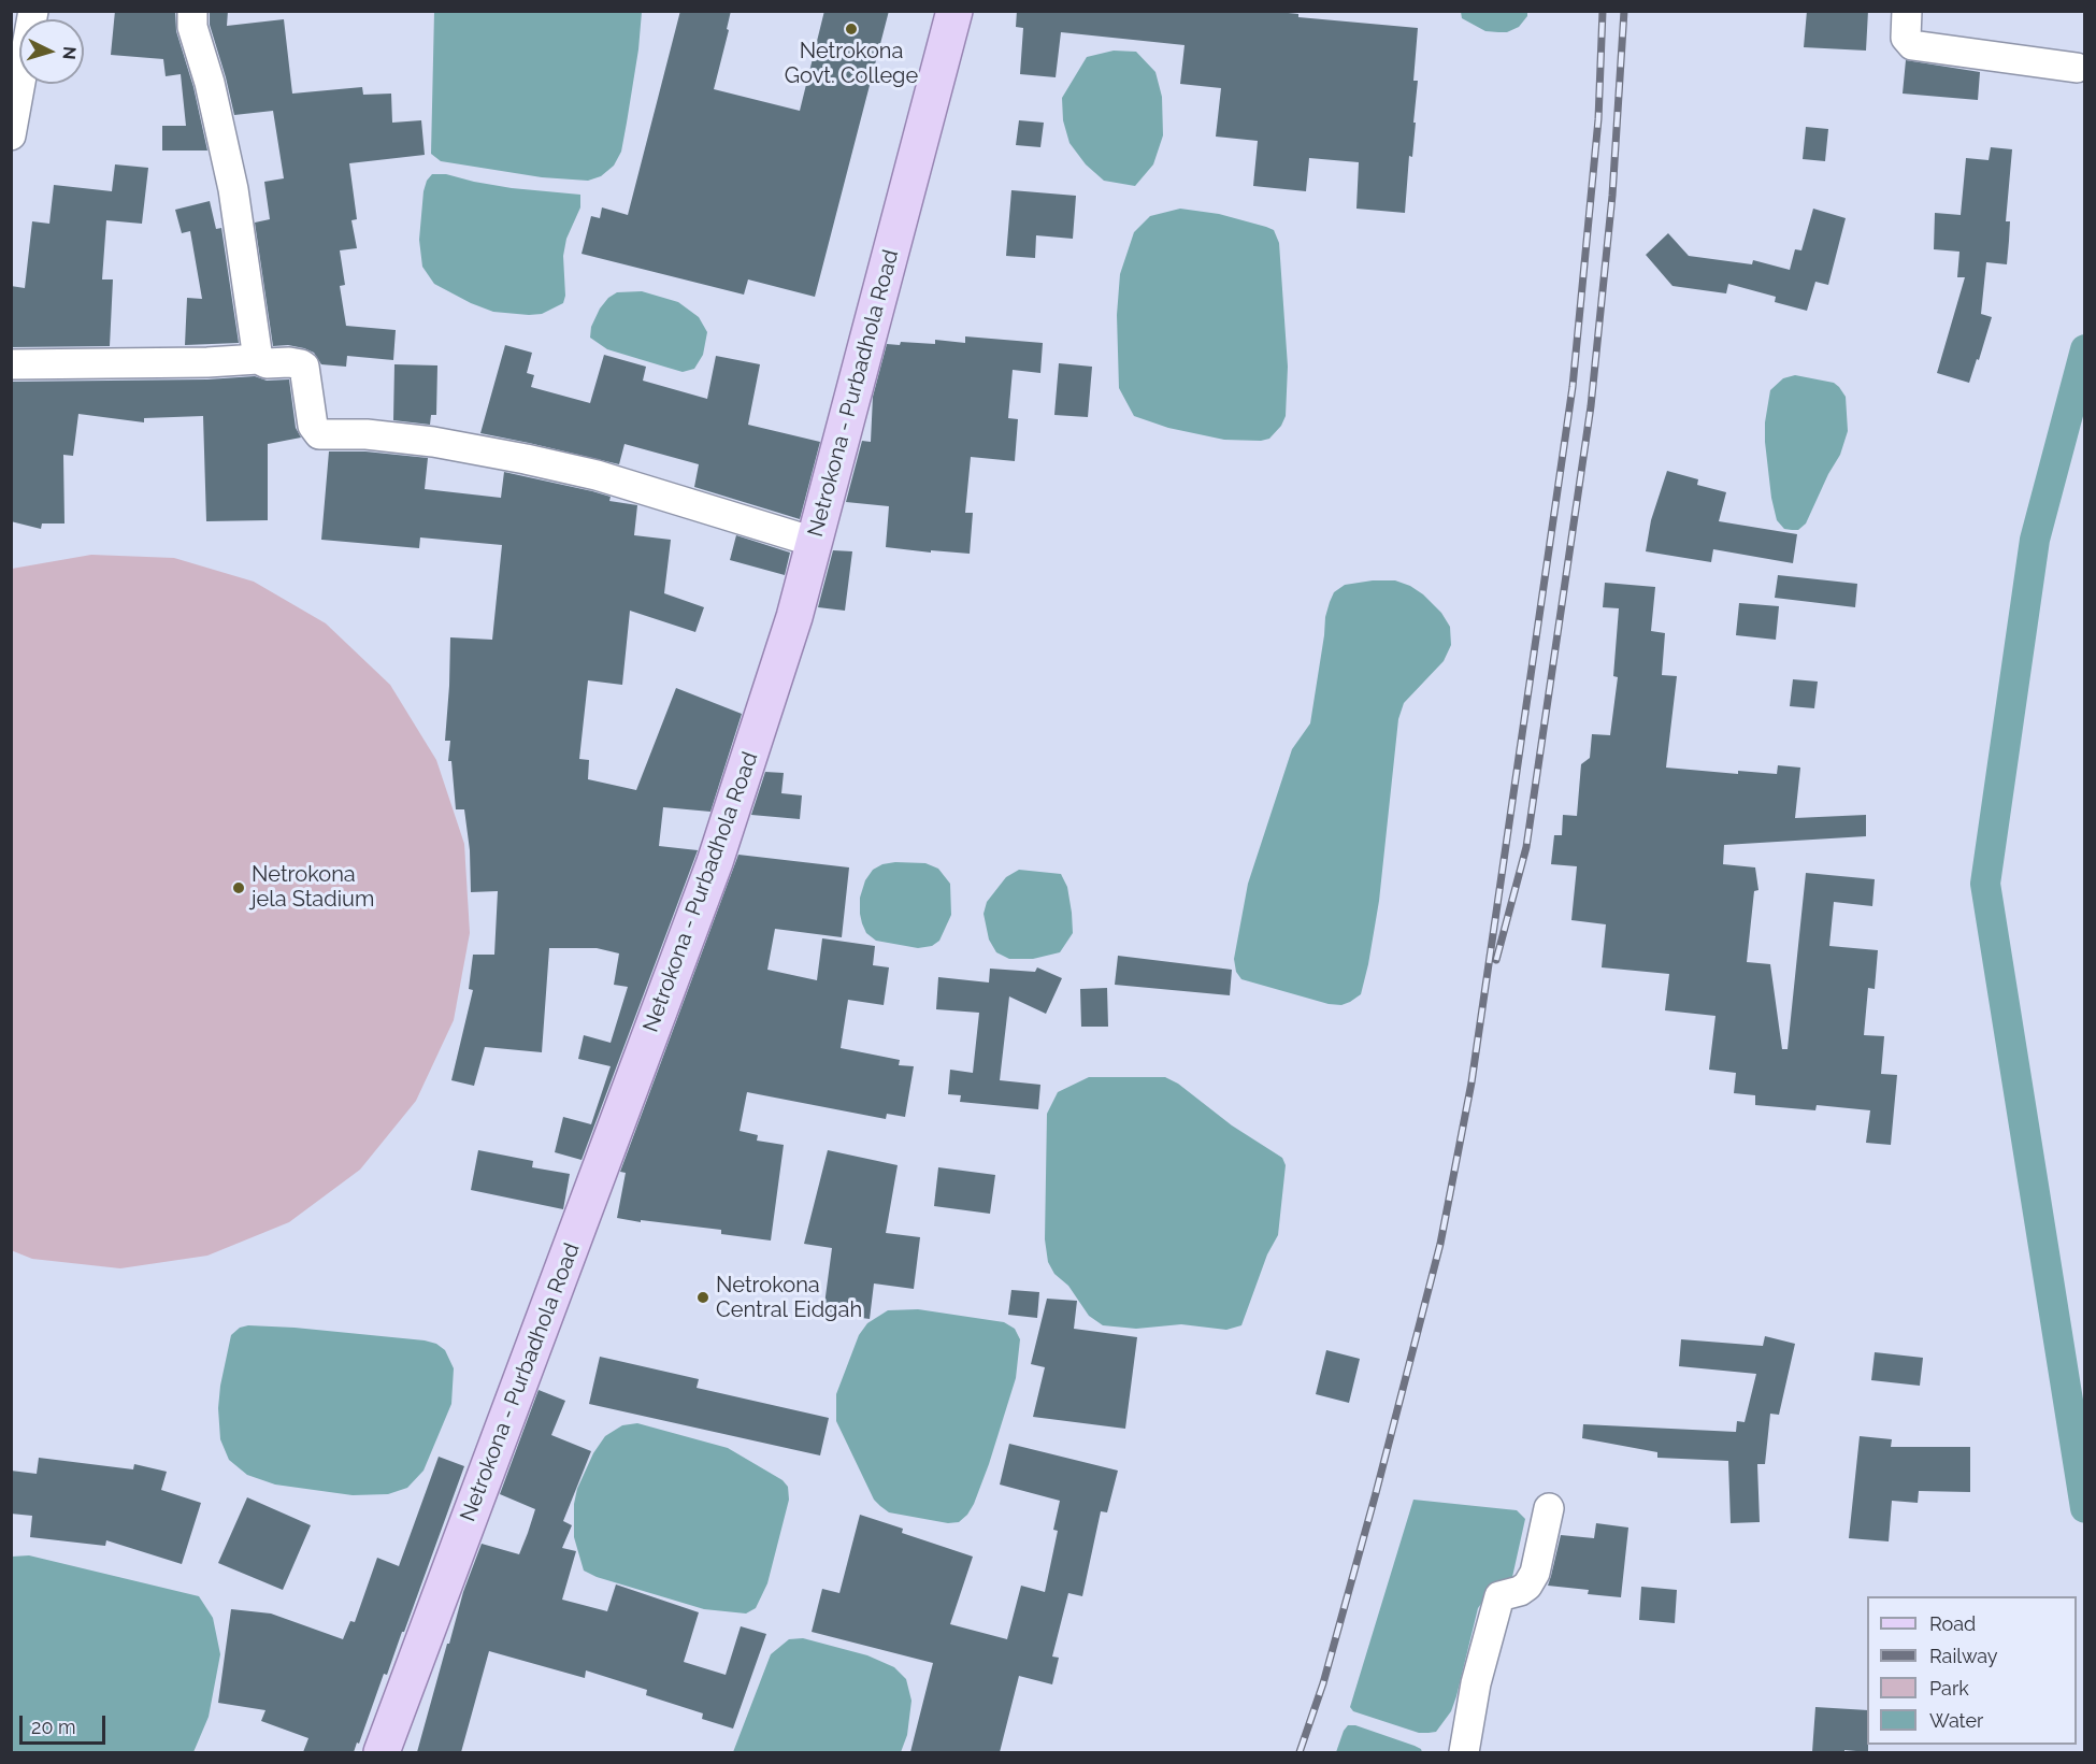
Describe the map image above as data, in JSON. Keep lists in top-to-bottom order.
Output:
{
  "streets": {
    "main road": ["Netrokona - Purbadhola Road"]
  },
  "places": ["Netrokona Govt. College", "Netrokona jela Stadium", "Netrokona Central Eidgah"],
  "legend": [
    "Road",
    "Railway",
    "Park",
    "Water"
  ],
  "scale_bar": "20 m",
  "north": "right"
}
